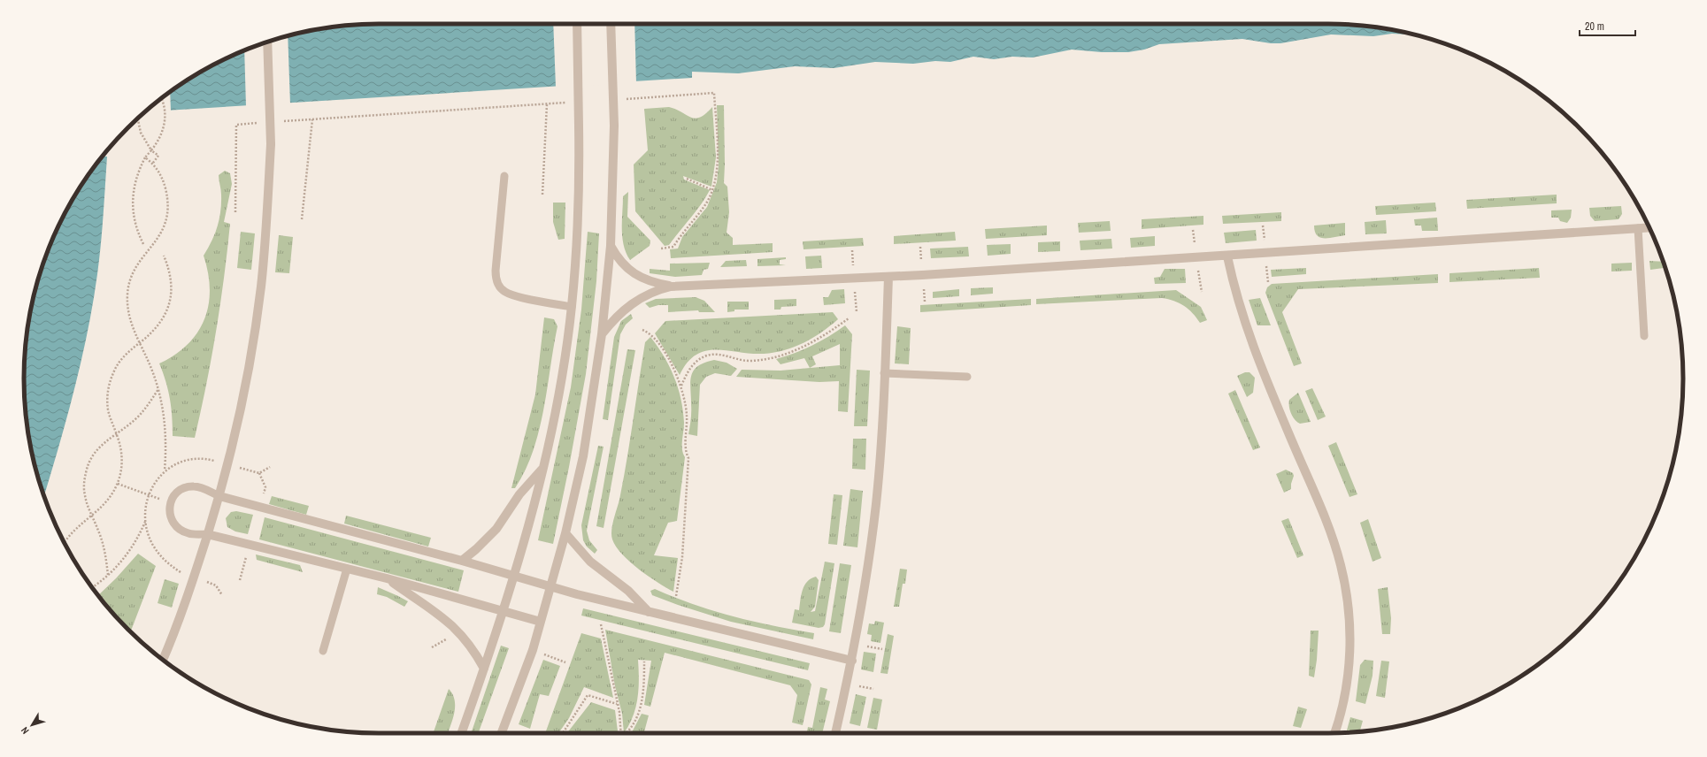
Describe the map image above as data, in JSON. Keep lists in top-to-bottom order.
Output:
{
  "scale_bar": "20 m",
  "north": "bottom left"
}
